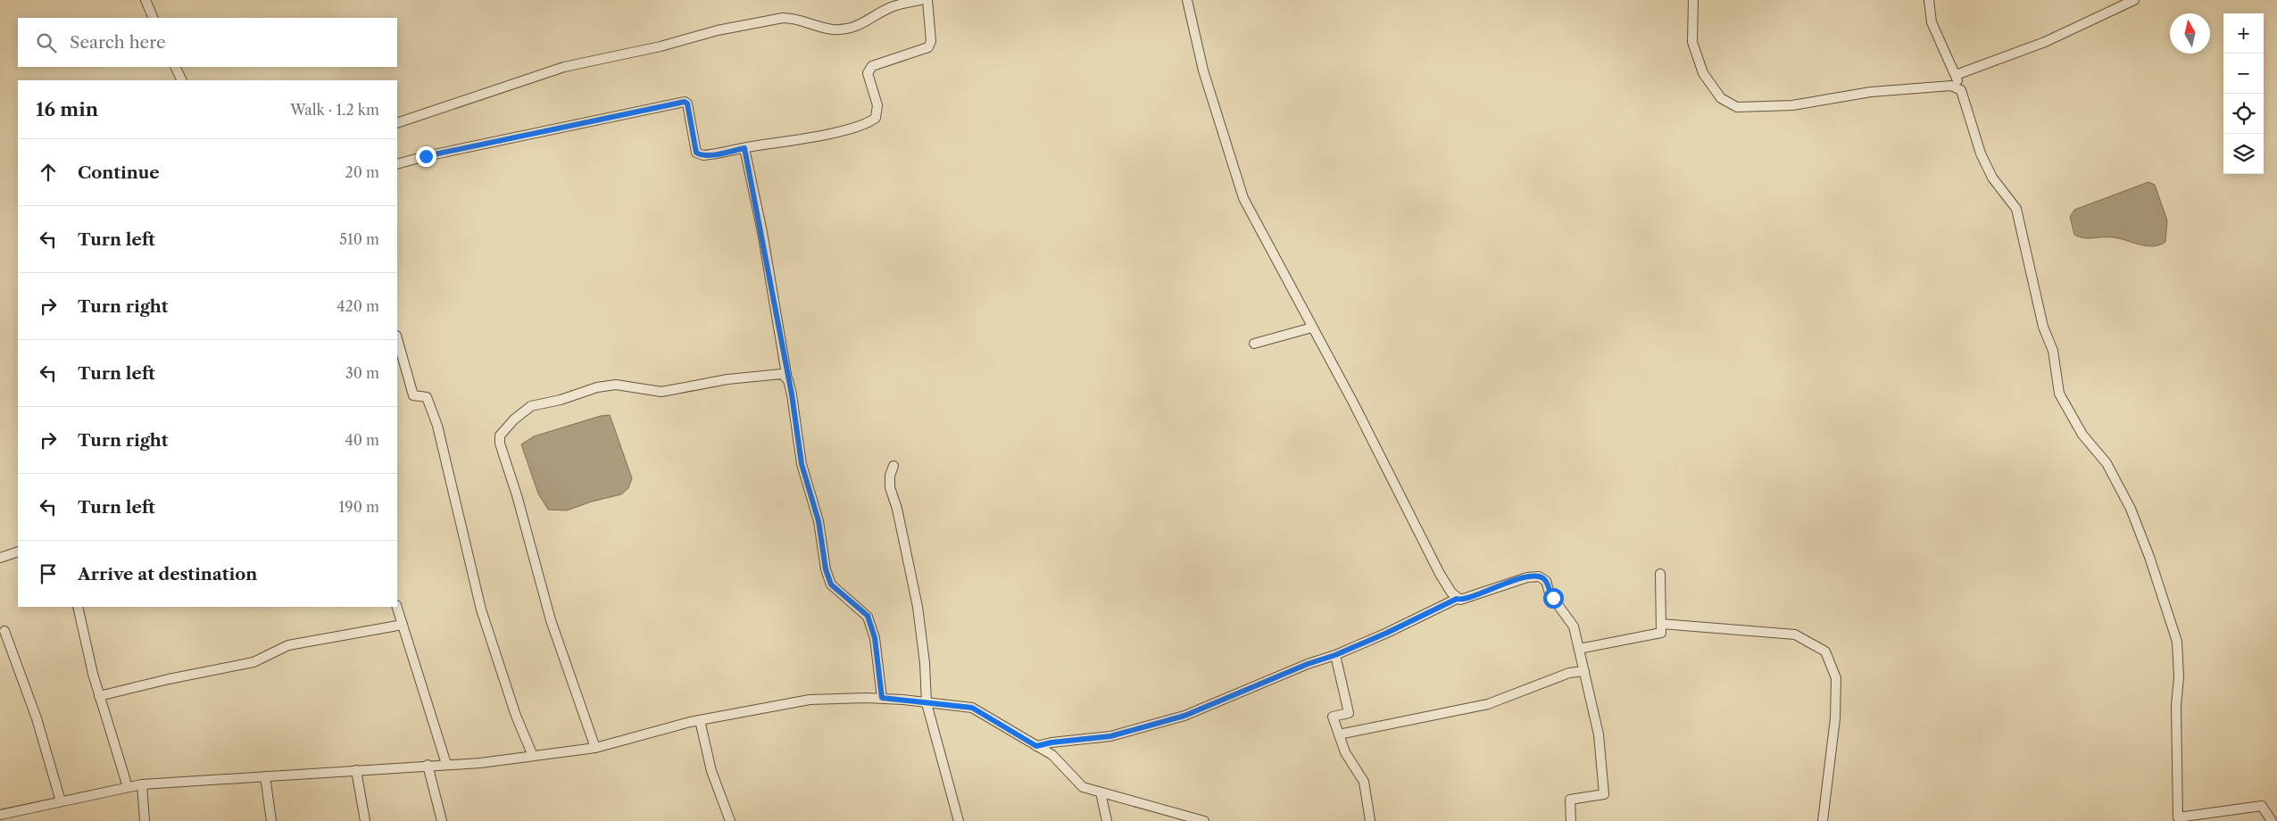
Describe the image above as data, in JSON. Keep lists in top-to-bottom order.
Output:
{
  "north": "top",
  "page": {
    "map_buttons": ["+", "−"],
    "search": "Search here",
    "heading": ["16 min", "Walk · 1.2 km"],
    "list": [
      ["Continue", "20 m"],
      ["Turn left", "510 m"],
      ["Turn right", "420 m"],
      ["Turn left", "30 m"],
      ["Turn right", "40 m"],
      ["Turn left", "190 m"],
      "Arrive at destination"
    ]
  }
}
